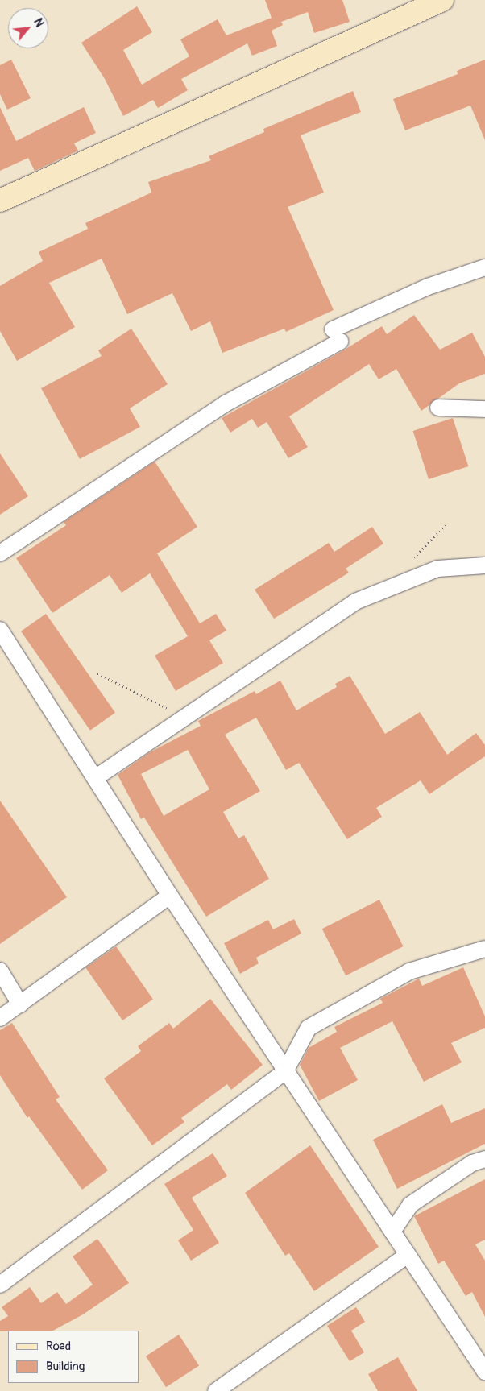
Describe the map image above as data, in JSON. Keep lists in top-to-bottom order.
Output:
{
  "legend": ["Road", "Building"],
  "north": "top right"
}
